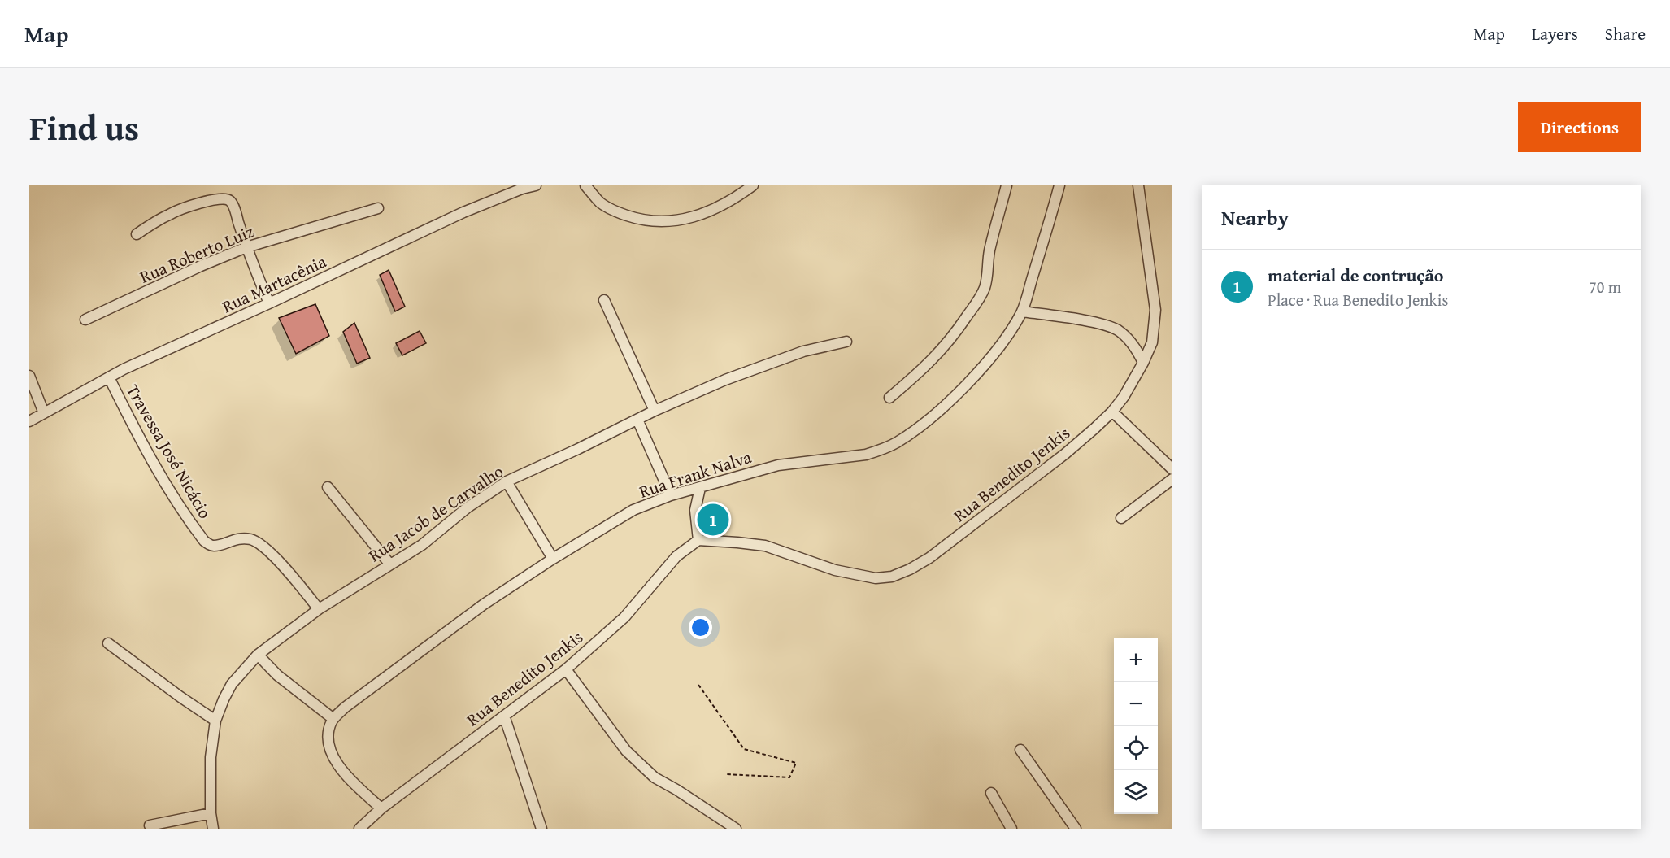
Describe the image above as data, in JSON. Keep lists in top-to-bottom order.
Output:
{
  "streets": {
    "street": [
      "Rua Roberto Luiz",
      "Rua Martacênia",
      "Travessa José Nicácio",
      "Rua Frank Nalva",
      "Rua Benedito Jenkis",
      "Rua Jacob de Carvalho"
    ]
  },
  "crossings": [
    ["Rua Martacênia", "Travessa José Nicácio"],
    ["Travessa José Nicácio", "Rua Jacob de Carvalho"]
  ],
  "page": {
    "header": "Map",
    "nav": ["Map", "Layers", "Share"],
    "title": "Find us",
    "buttons": "Directions",
    "heading": "Nearby",
    "list": [
      {
        "mark": "1",
        "name": "material de contrução",
        "note": "Place · Rua Benedito Jenkis",
        "value": "70 m"
      }
    ],
    "pins": "1",
    "map_buttons": ["+", "−"]
  }
}
